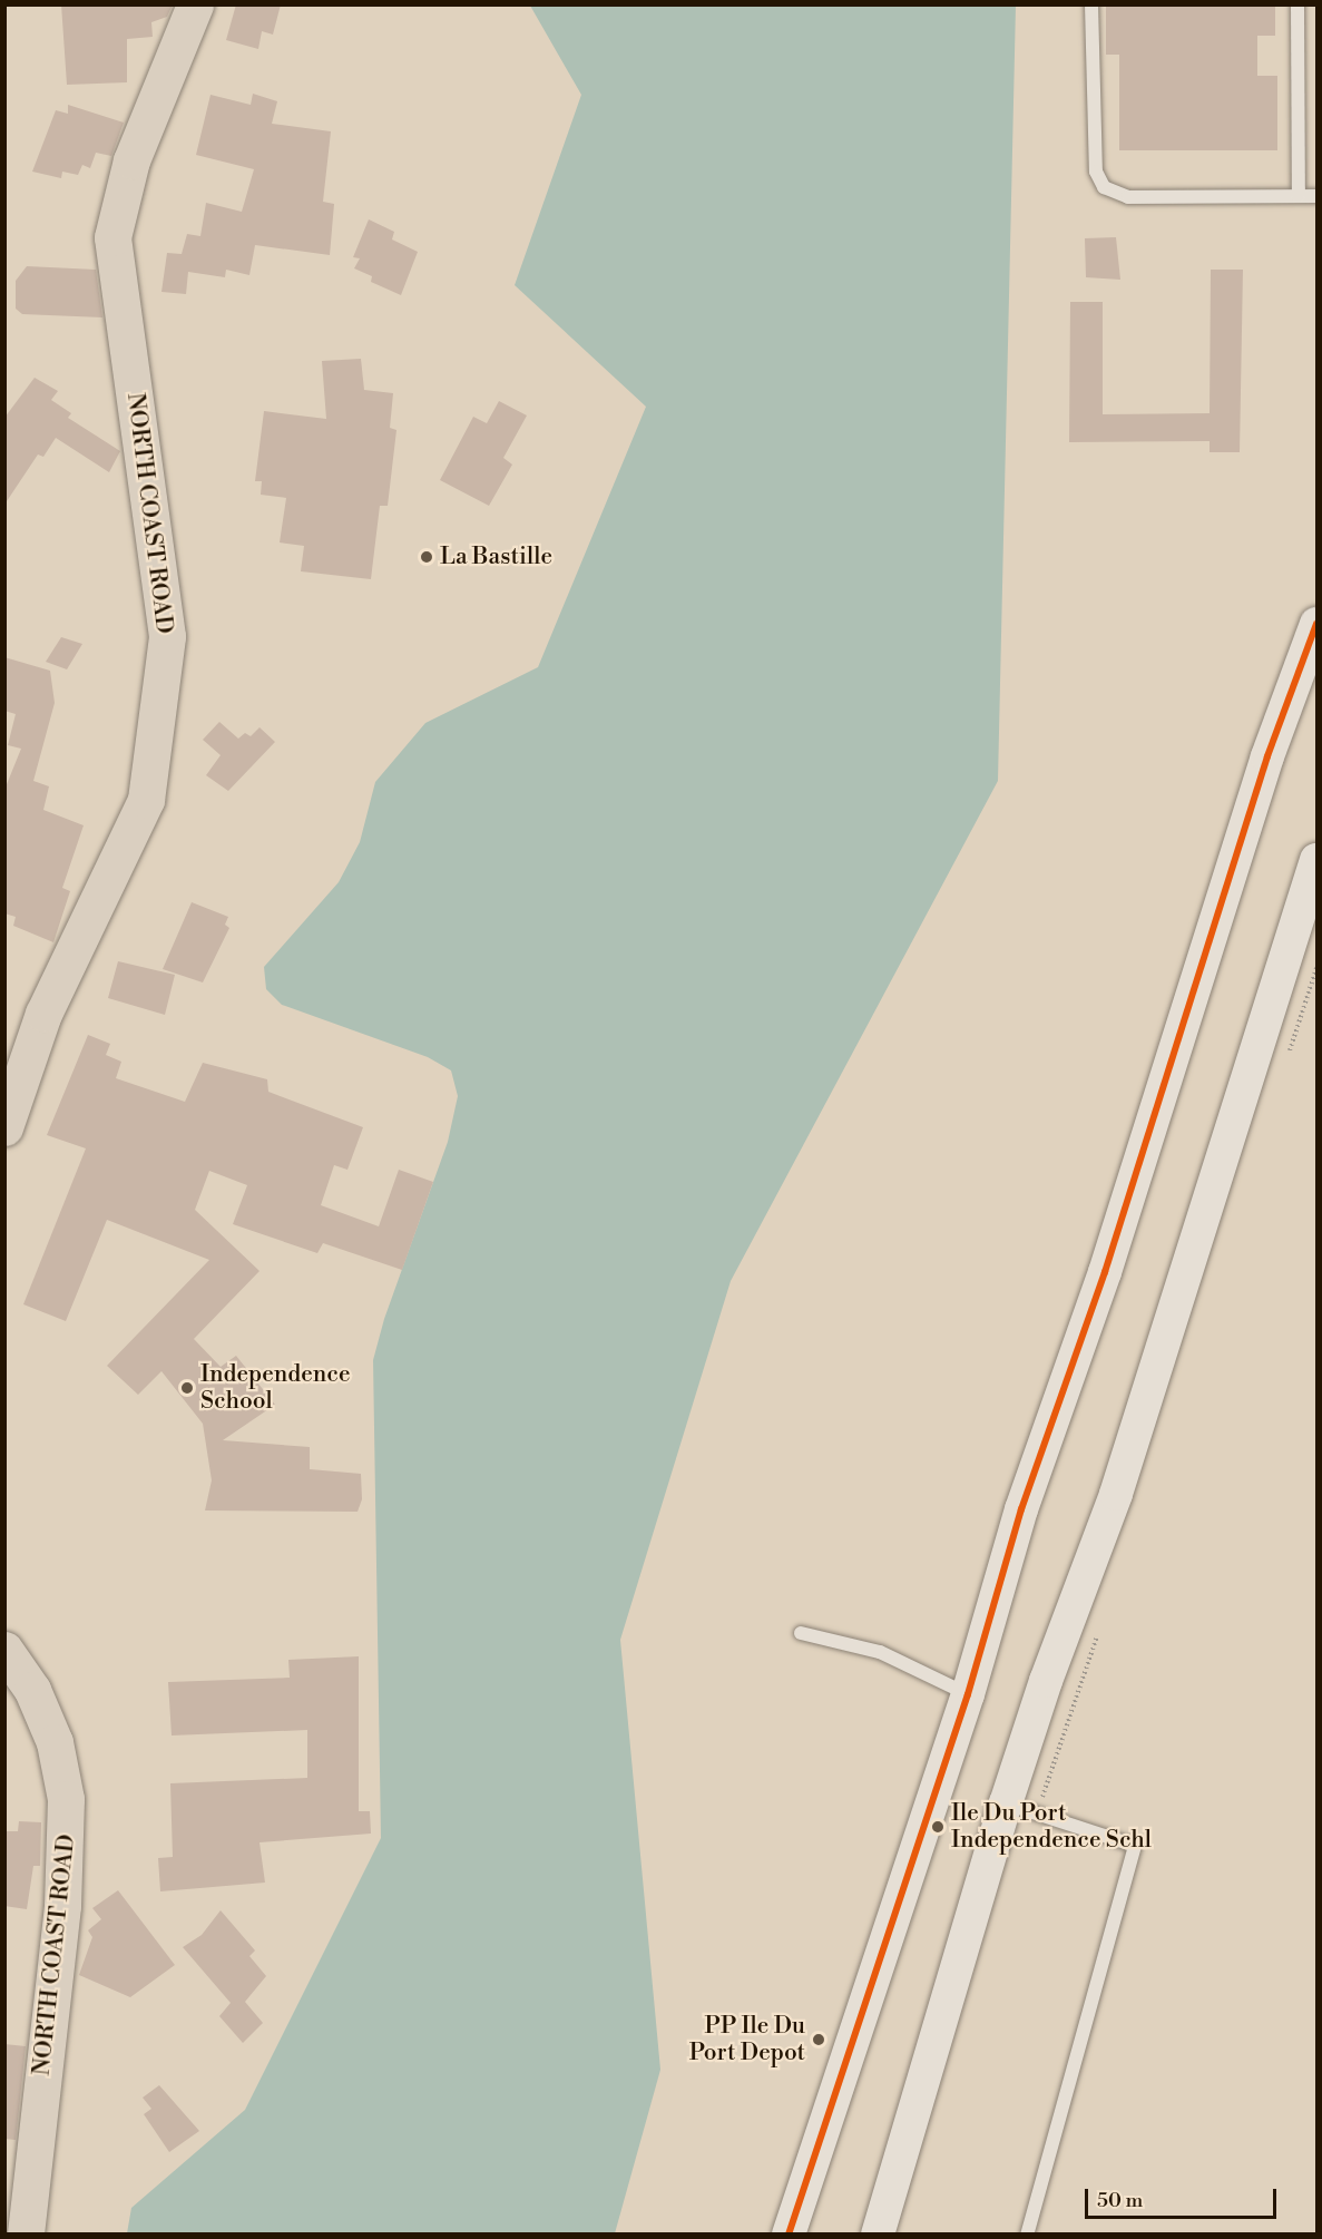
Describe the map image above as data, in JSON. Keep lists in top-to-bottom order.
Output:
{
  "streets": {
    "main road": ["NORTH COAST ROAD"]
  },
  "places": [
    "La Bastille",
    "Independence School",
    "Ile Du Port Independence Schl",
    "PP Ile Du Port Depot"
  ],
  "scale_bar": "50 m"
}
